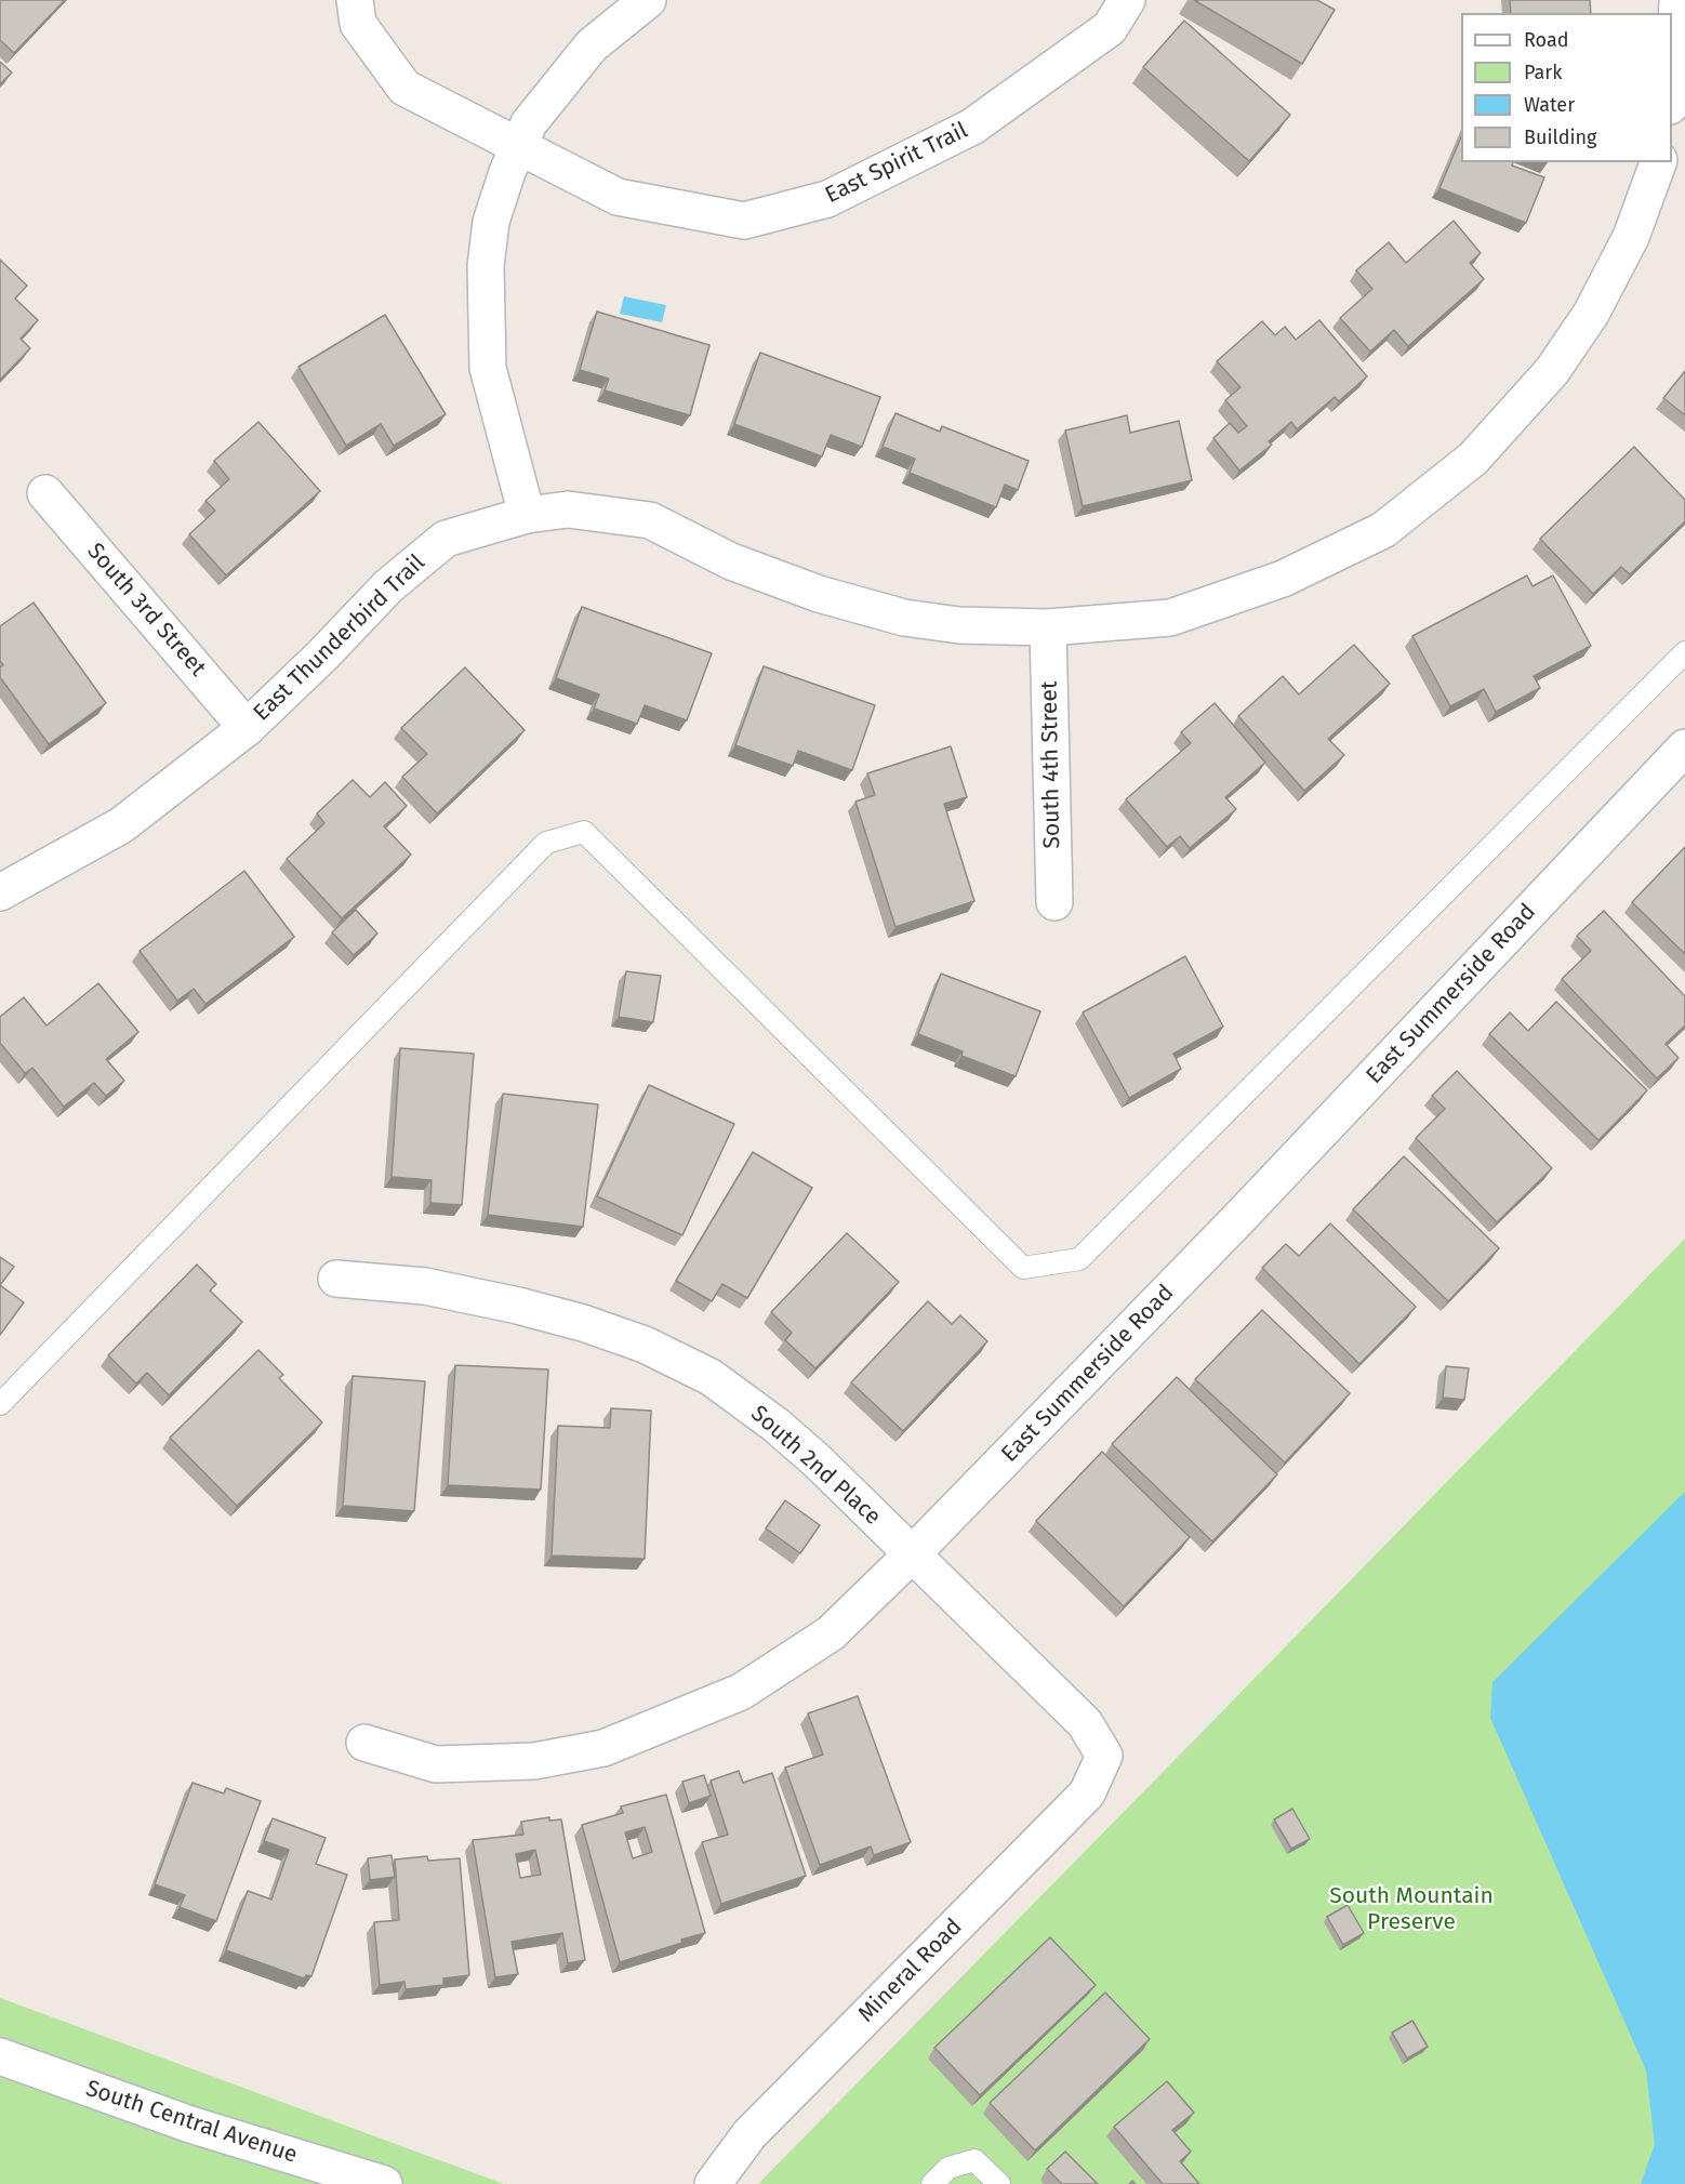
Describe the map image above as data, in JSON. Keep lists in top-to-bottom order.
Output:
{
  "streets": {
    "street": [
      "East Spirit Trail",
      "South 3rd Street",
      "East Thunderbird Trail",
      "South 4th Street",
      "East Summerside Road",
      "South 2nd Place",
      "Mineral Road",
      "South Central Avenue"
    ]
  },
  "crossings": [
    ["South 3rd Street", "East Thunderbird Trail"],
    ["East Thunderbird Trail", "South 4th Street"],
    ["East Summerside Road", "South 2nd Place"],
    ["South 2nd Place", "Mineral Road"]
  ],
  "parks": ["South Mountain Preserve"],
  "legend": [
    "Road",
    "Park",
    "Water",
    "Building"
  ]
}
